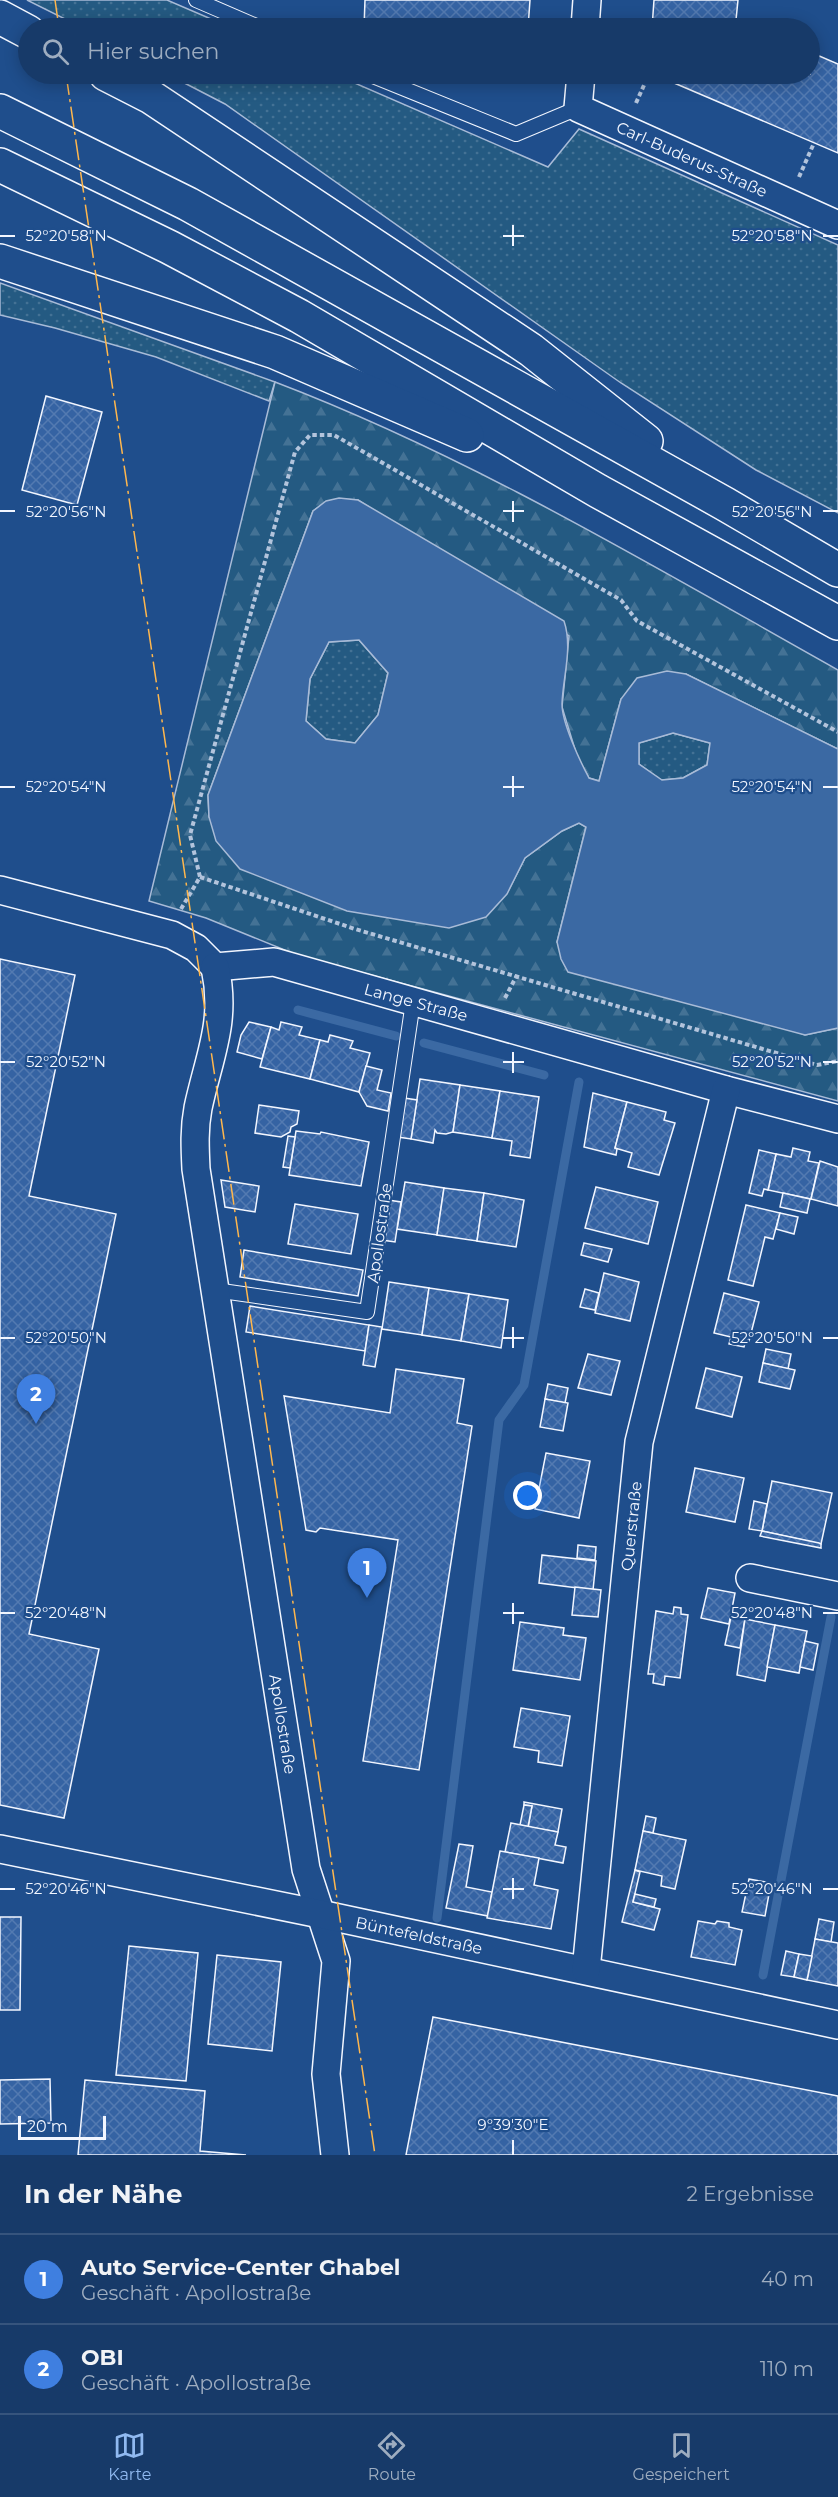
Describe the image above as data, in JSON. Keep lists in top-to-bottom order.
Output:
{
  "streets": {
    "street": [
      "Carl-Buderus-Straße",
      "Lange Straße",
      "Apollostraße",
      "Querstraße",
      "Büntefeldstraße"
    ]
  },
  "crossings": [
    ["Lange Straße", "Apollostraße"],
    ["Lange Straße", "Querstraße"],
    ["Apollostraße", "Büntefeldstraße"],
    ["Querstraße", "Büntefeldstraße"]
  ],
  "scale_bar": "20 m",
  "page": {
    "search": "Hier suchen",
    "pins": ["2", "1"],
    "scale": "20 m",
    "heading": ["In der Nähe", "2 Ergebnisse"],
    "list": [
      {
        "mark": "1",
        "name": "Auto Service-Center Ghabel",
        "note": "Geschäft · Apollostraße",
        "value": "40 m"
      },
      {
        "mark": "2",
        "name": "OBI",
        "note": "Geschäft · Apollostraße",
        "value": "110 m"
      }
    ],
    "nav": ["Karte", "Route", "Gespeichert"]
  },
  "coordinates": [
    "52°20'58\"N",
    "52°20'56\"N",
    "52°20'54\"N",
    "52°20'52\"N",
    "52°20'50\"N",
    "52°20'48\"N",
    "52°20'46\"N",
    "9°39'30\"E"
  ]
}
